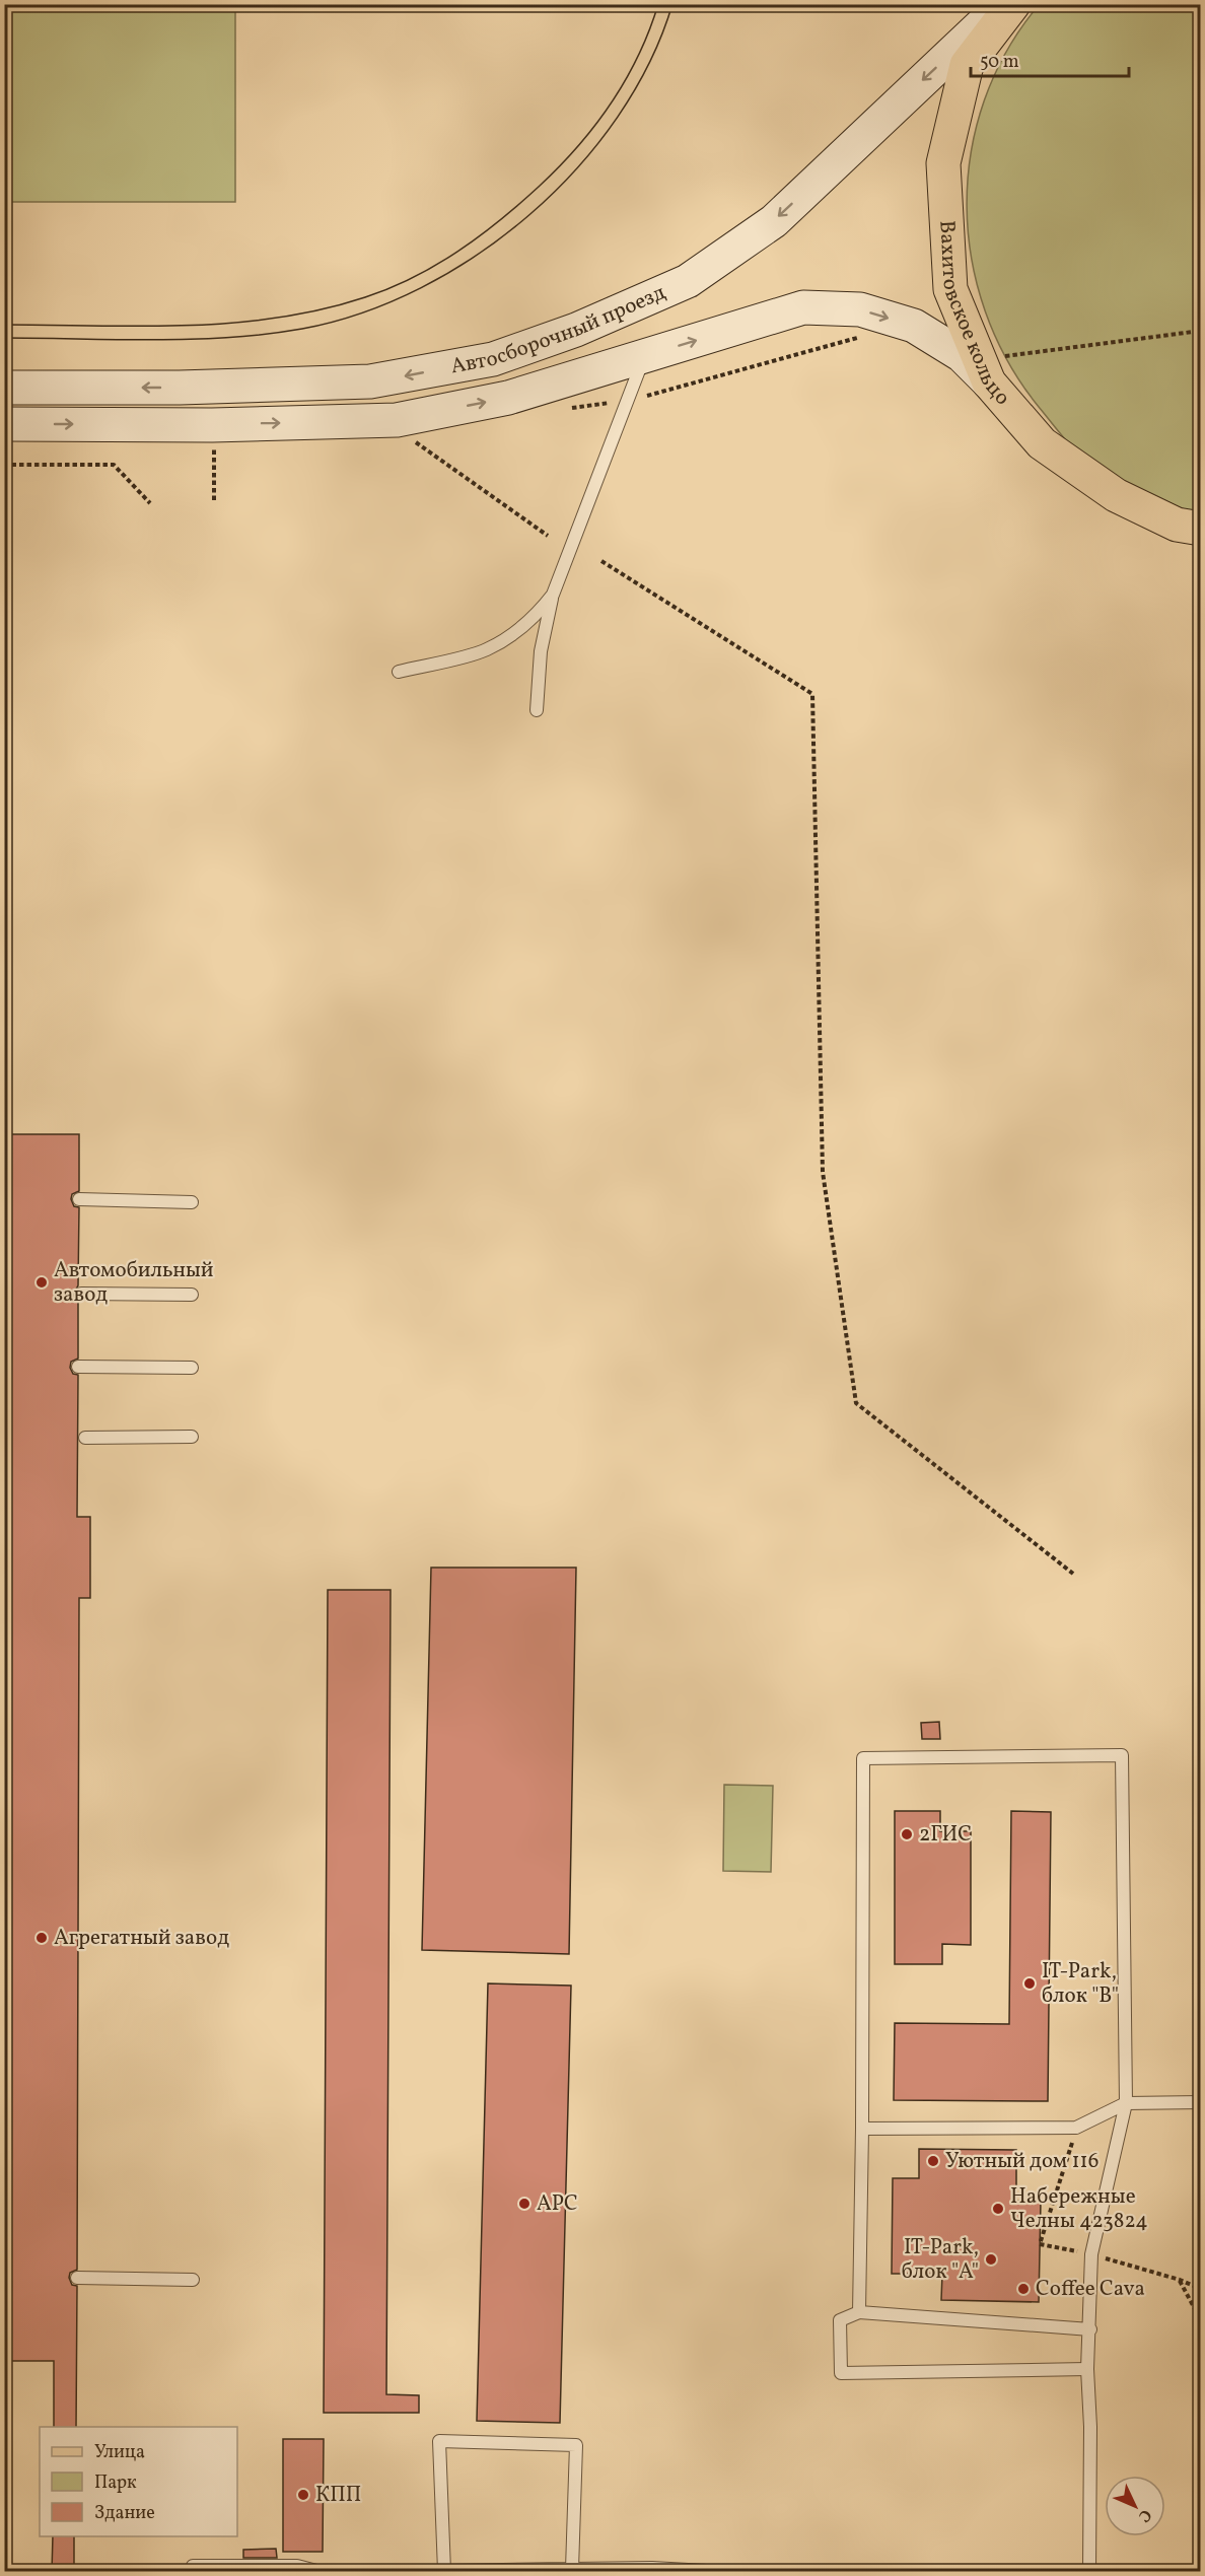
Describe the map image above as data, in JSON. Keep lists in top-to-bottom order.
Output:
{
  "streets": {
    "main road": ["Вахитовское кольцо"],
    "street": ["Автосборочный проезд"]
  },
  "crossings": [
    ["Вахитовское кольцо", "Автосборочный проезд"]
  ],
  "places": [
    "Автомобильный завод",
    "2ГИС",
    "Агрегатный завод",
    "IT-Park, блок \"В\"",
    "Уютный дом 116",
    "АРС",
    "Набережные Челны 423824",
    "IT-Park, блок \"А\"",
    "Coffee Cava",
    "КПП"
  ],
  "legend": ["Улица", "Парк", "Здание"],
  "scale_bar": "50 m",
  "north": "bottom right"
}
